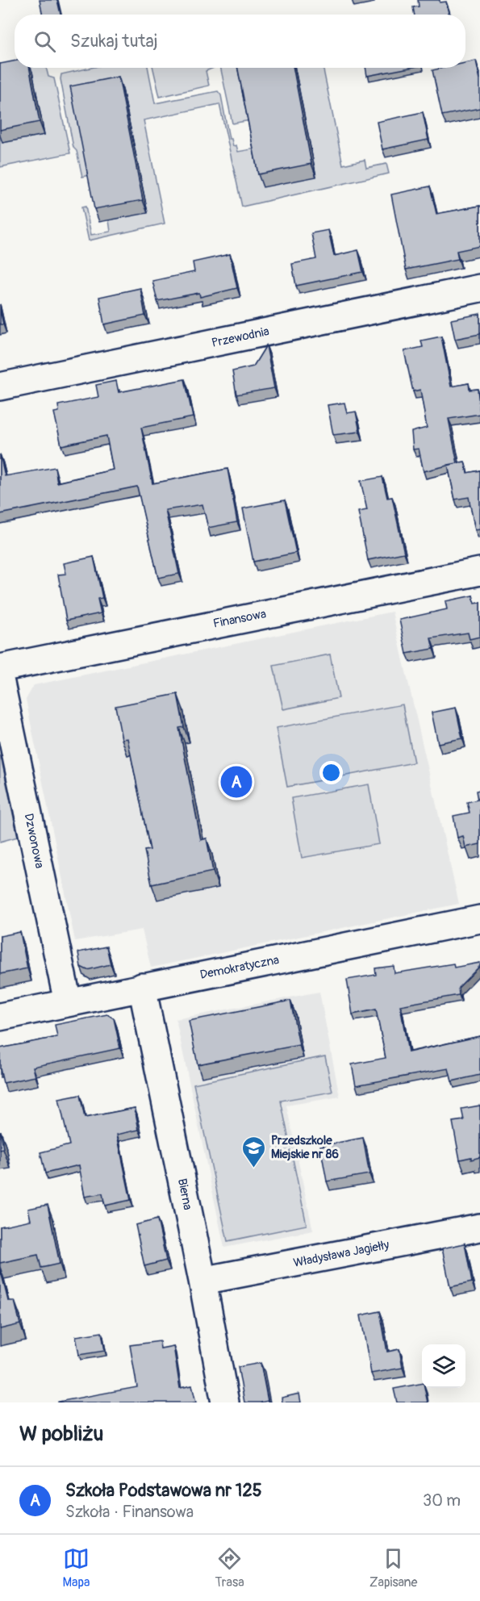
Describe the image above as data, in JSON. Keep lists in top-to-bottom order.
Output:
{
  "streets": {
    "street": [
      "Przewodnia",
      "Finansowa",
      "Dzwonowa",
      "Demokratyczna",
      "Bierna",
      "Władysława Jagiełły"
    ]
  },
  "crossings": [
    ["Dzwonowa", "Demokratyczna"],
    ["Demokratyczna", "Bierna"],
    ["Bierna", "Władysława Jagiełły"]
  ],
  "places": {
    "school or university": ["Przedszkole Miejskie nr 86"]
  },
  "page": {
    "search": "Szukaj tutaj",
    "pins": "A",
    "heading": "W pobliżu",
    "list": [
      {
        "mark": "A",
        "name": "Szkoła Podstawowa nr 125",
        "note": "Szkoła · Finansowa",
        "value": "30 m"
      }
    ],
    "nav": ["Mapa", "Trasa", "Zapisane"]
  }
}
